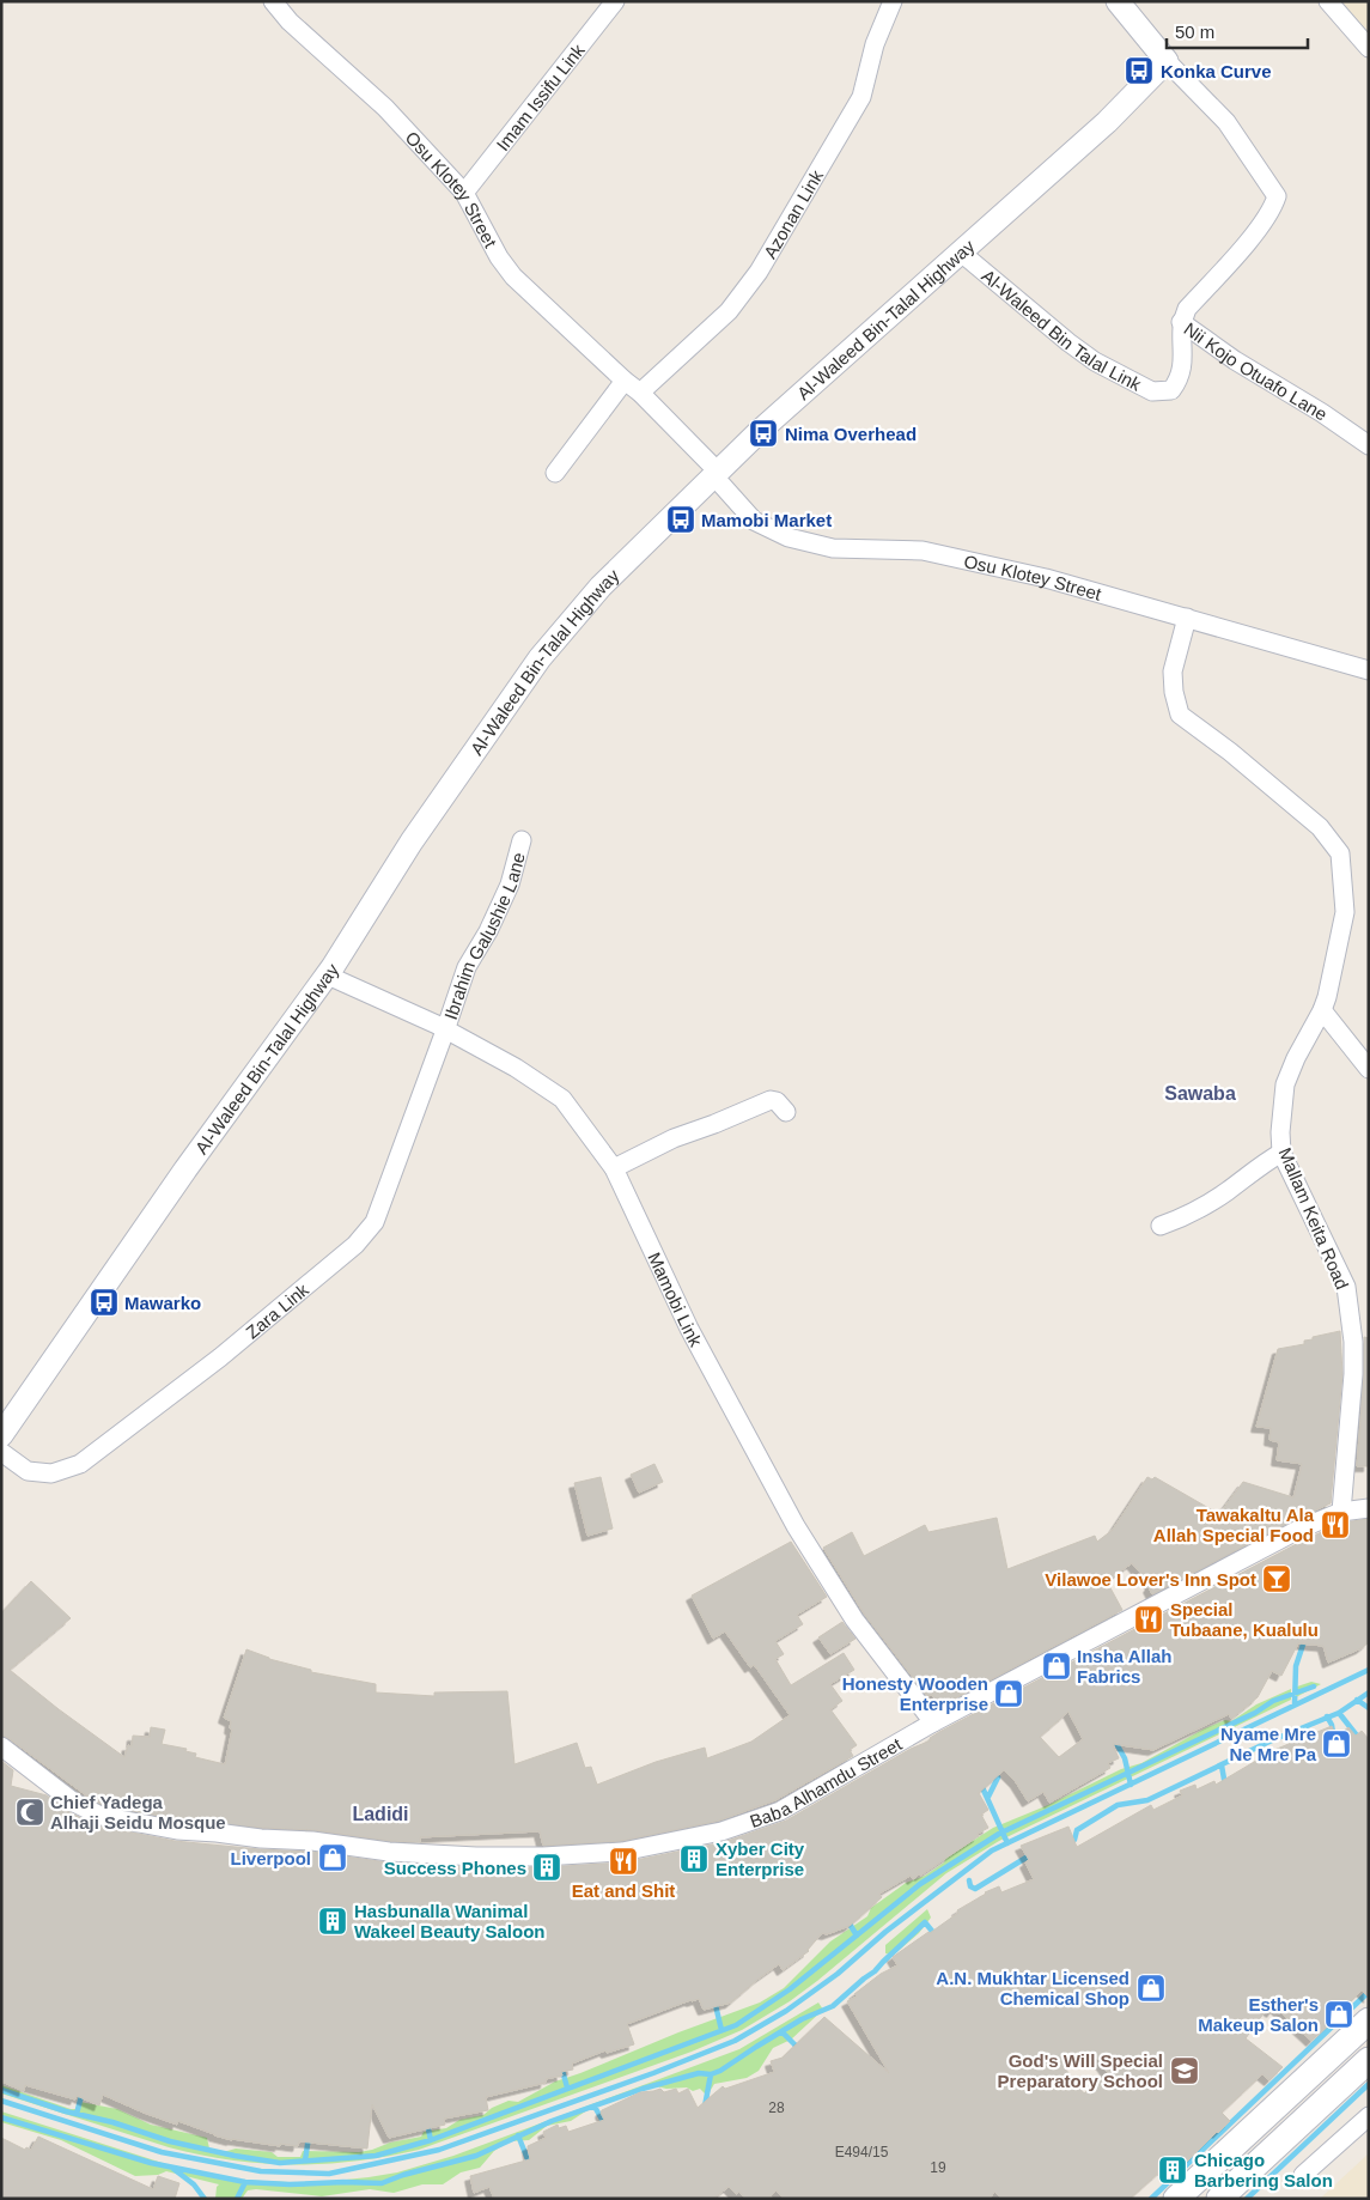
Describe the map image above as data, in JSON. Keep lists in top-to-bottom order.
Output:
{
  "streets": {
    "street": [
      "Imam Issifu Link",
      "Osu Klotey Street",
      "Azonan Link",
      "Al-Waleed Bin-Talal Highway",
      "Al-Waleed Bin Talal Link",
      "Nii Kojo Otuafo Lane",
      "Ibrahim Galushie Lane",
      "Mallam Keita Road",
      "Mamobi Link",
      "Zara Link",
      "Baba Alhamdu Street"
    ]
  },
  "crossings": [
    ["Imam Issifu Link", "Osu Klotey Street"],
    ["Osu Klotey Street", "Azonan Link"],
    ["Osu Klotey Street", "Al-Waleed Bin-Talal Highway"],
    ["Osu Klotey Street", "Mallam Keita Road"],
    ["Al-Waleed Bin-Talal Highway", "Al-Waleed Bin Talal Link"],
    ["Al-Waleed Bin-Talal Highway", "Nii Kojo Otuafo Lane"],
    ["Al-Waleed Bin-Talal Highway", "Mamobi Link"],
    ["Al-Waleed Bin Talal Link", "Nii Kojo Otuafo Lane"],
    ["Ibrahim Galushie Lane", "Mamobi Link"],
    ["Ibrahim Galushie Lane", "Zara Link"],
    ["Mallam Keita Road", "Baba Alhamdu Street"],
    ["Mamobi Link", "Zara Link"],
    ["Mamobi Link", "Baba Alhamdu Street"]
  ],
  "districts": ["Sawaba", "Ladidi"],
  "places": {
    "bus stop": [
      "Konka Curve",
      "Nima Overhead",
      "Mamobi Market",
      "Mawarko"
    ],
    "restaurant": ["Tawakaltu Ala Allah Special Food", "Special Tubaane, Kualulu", "Eat and Shit"],
    "bar": ["Vilawoe Lover's Inn Spot"],
    "shop": [
      "Insha Allah Fabrics",
      "Honesty Wooden Enterprise",
      "Nyame Mre Ne Mre Pa",
      "Liverpool",
      "A.N. Mukhtar Licensed Chemical Shop",
      "Esther's Makeup Salon"
    ],
    "mosque": ["Chief Yadega Alhaji Seidu Mosque"],
    "building": [
      "Xyber City Enterprise",
      "Success Phones",
      "Hasbunalla Wanimal Wakeel Beauty Saloon",
      "Chicago Barbering Salon"
    ],
    "school or university": ["God's Will Special Preparatory School"]
  },
  "house_numbers": ["28", "E494/15", "19"],
  "scale_bar": "50 m"
}
